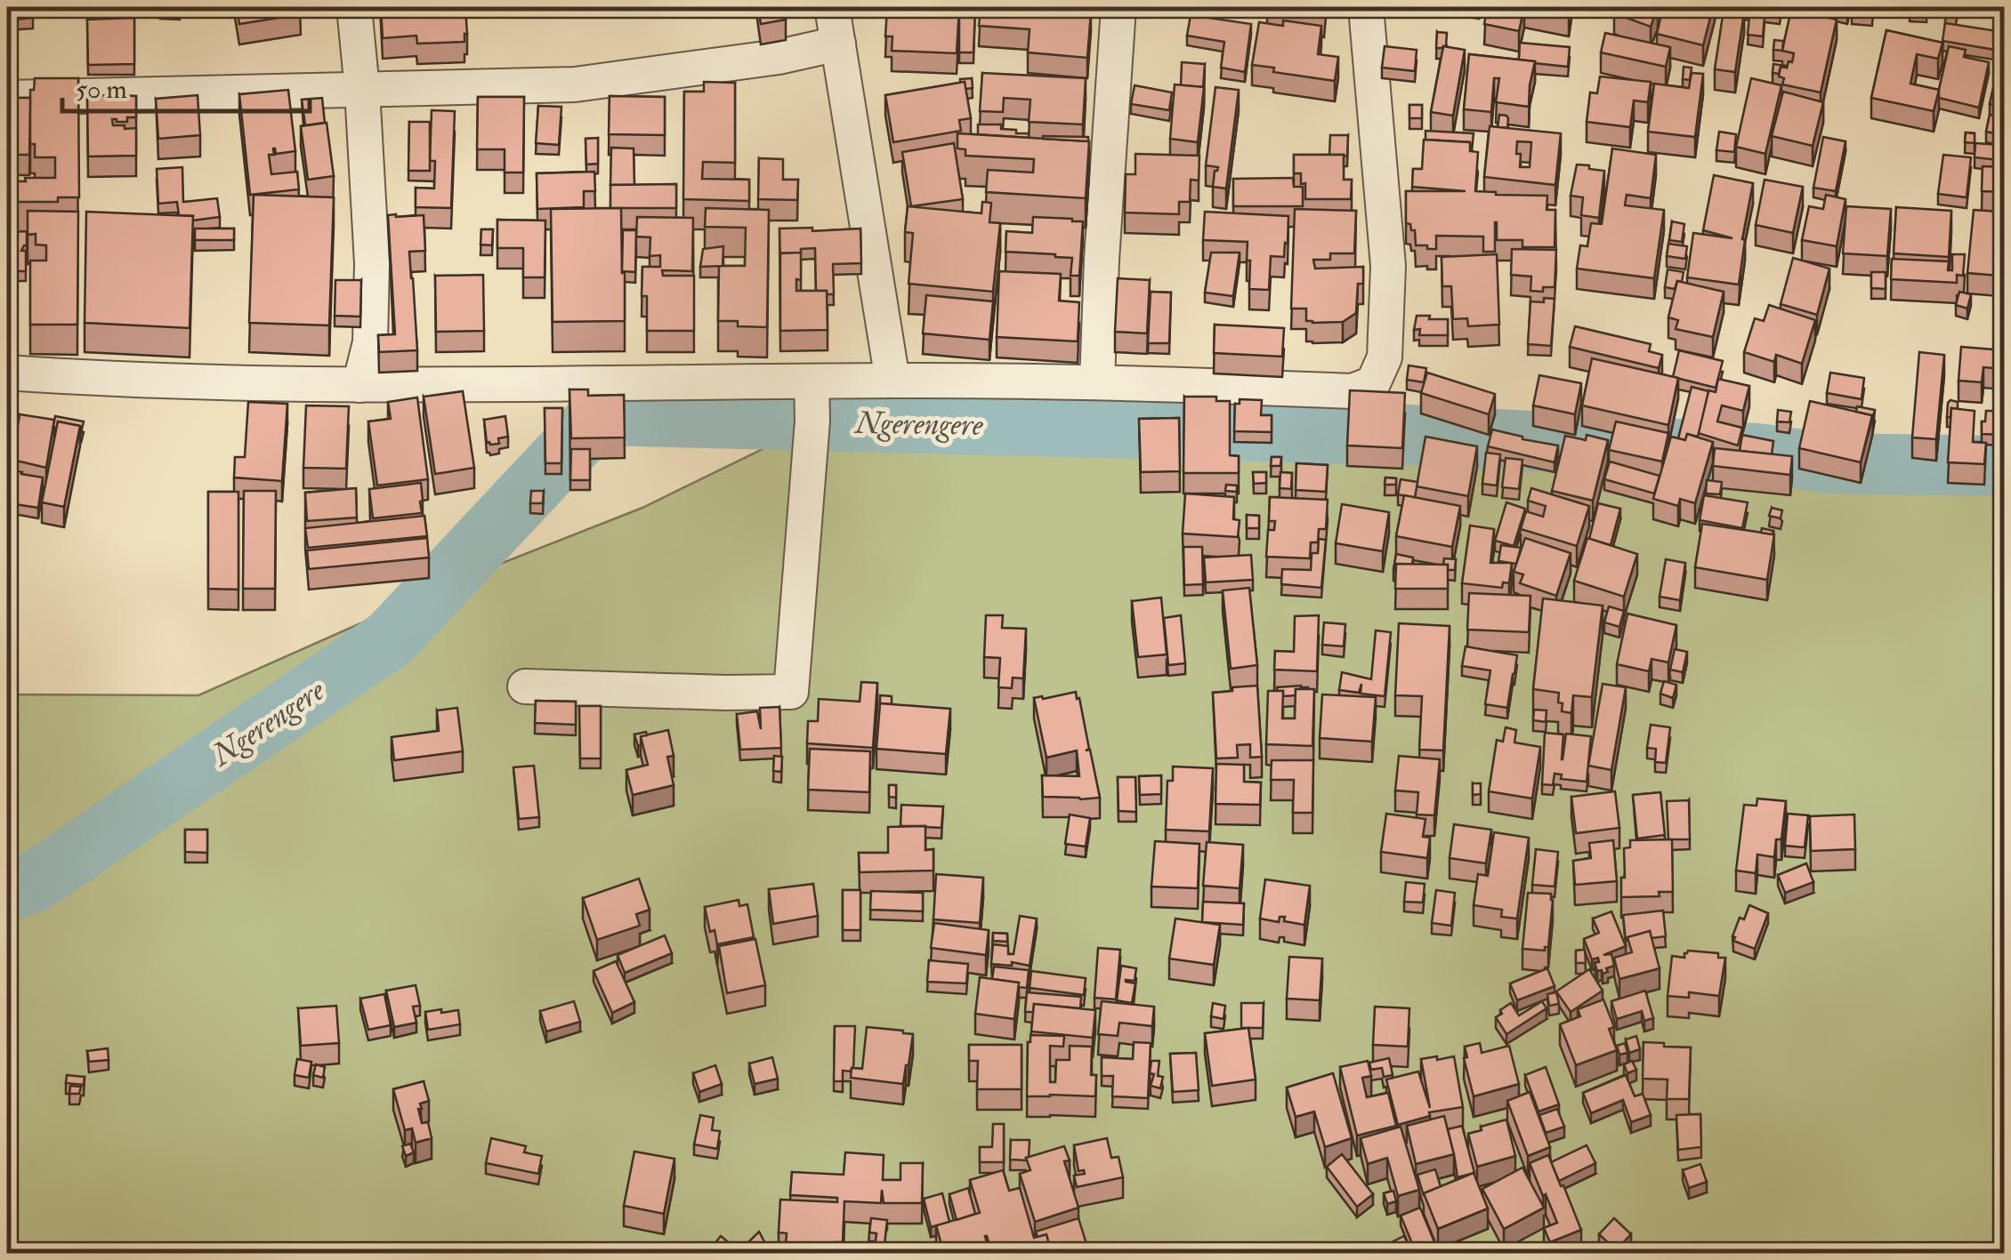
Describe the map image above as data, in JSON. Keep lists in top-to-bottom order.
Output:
{
  "water": ["Ngerengere"],
  "scale_bar": "50 m"
}
